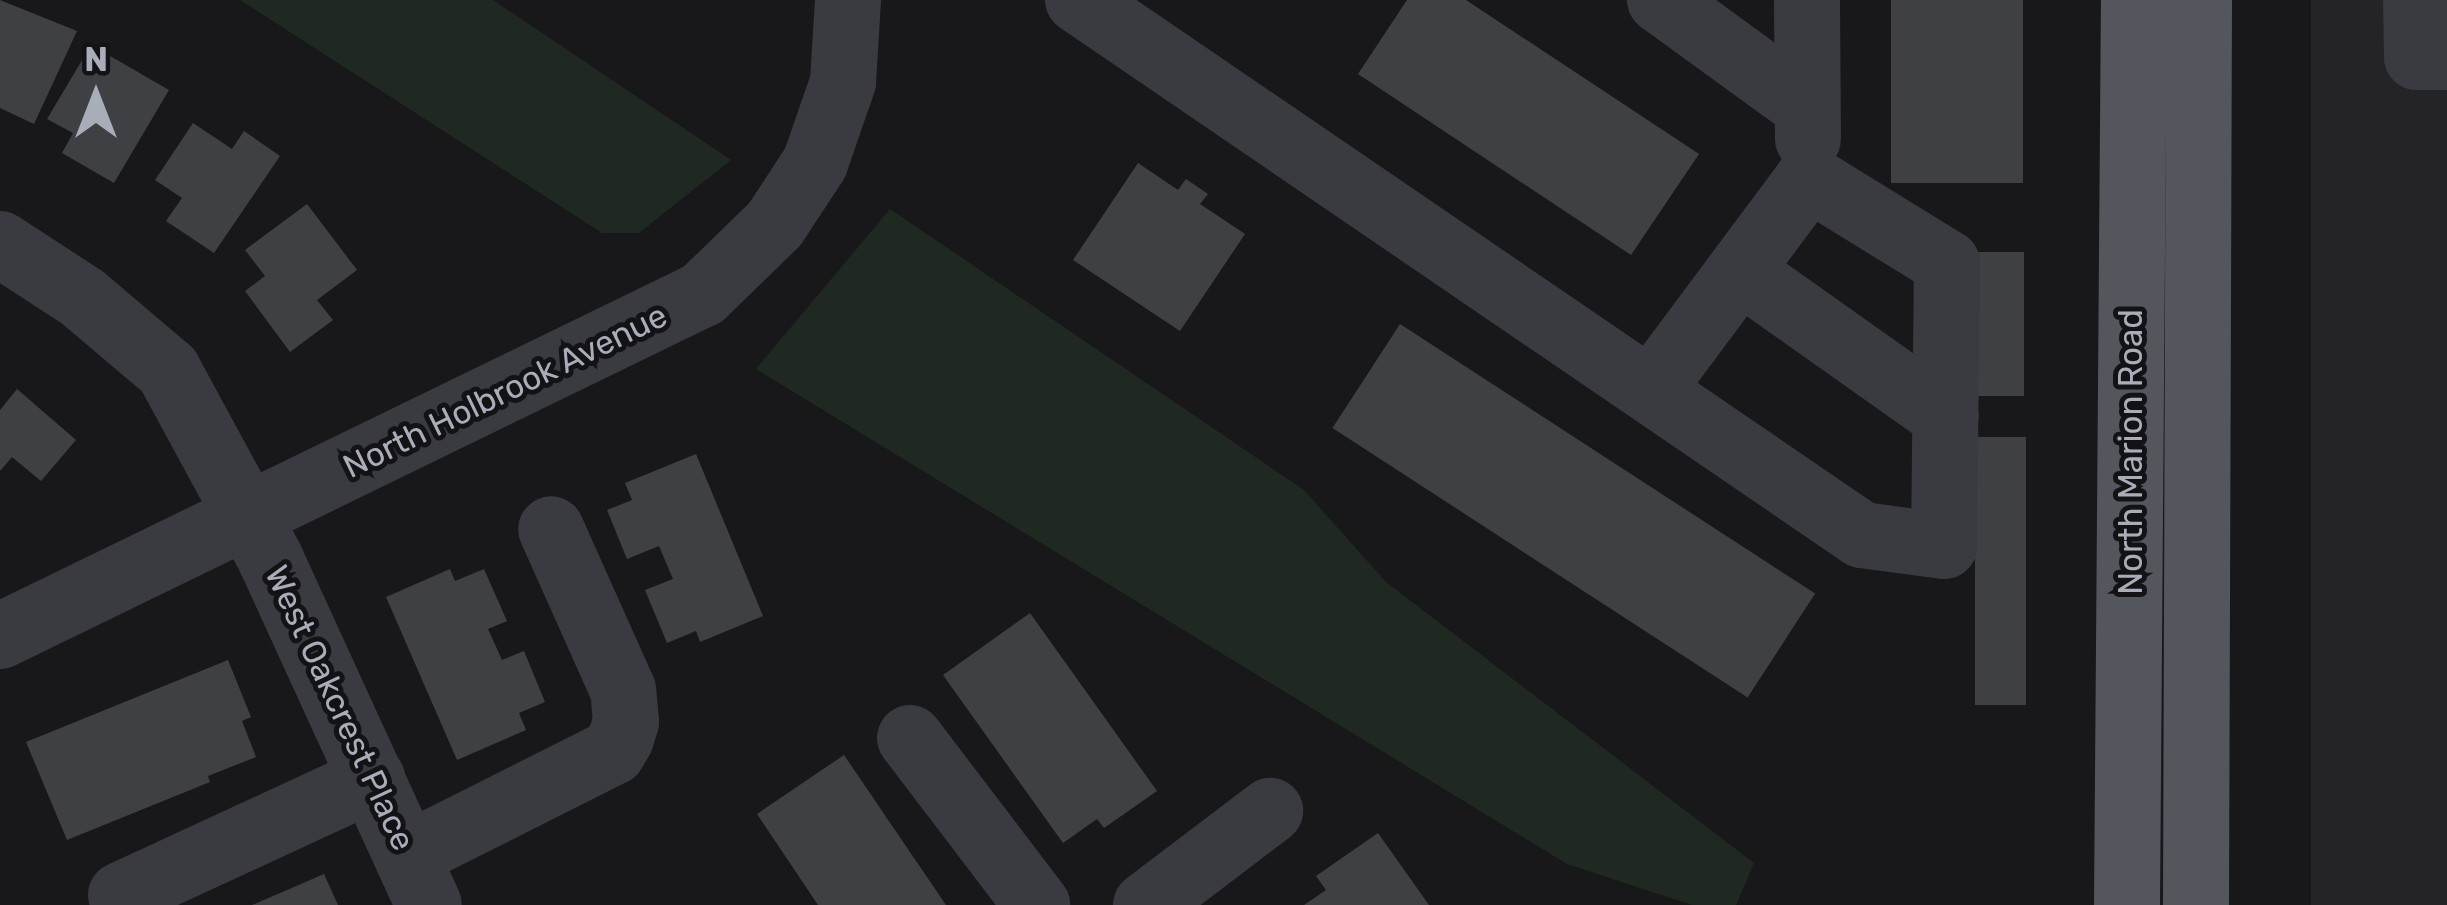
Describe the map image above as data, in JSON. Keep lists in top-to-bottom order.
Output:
{
  "streets": {
    "main road": ["North Marion Road"],
    "street": ["North Holbrook Avenue", "West Oakcrest Place"]
  },
  "crossings": [
    ["North Holbrook Avenue", "West Oakcrest Place"]
  ],
  "north": "top"
}
